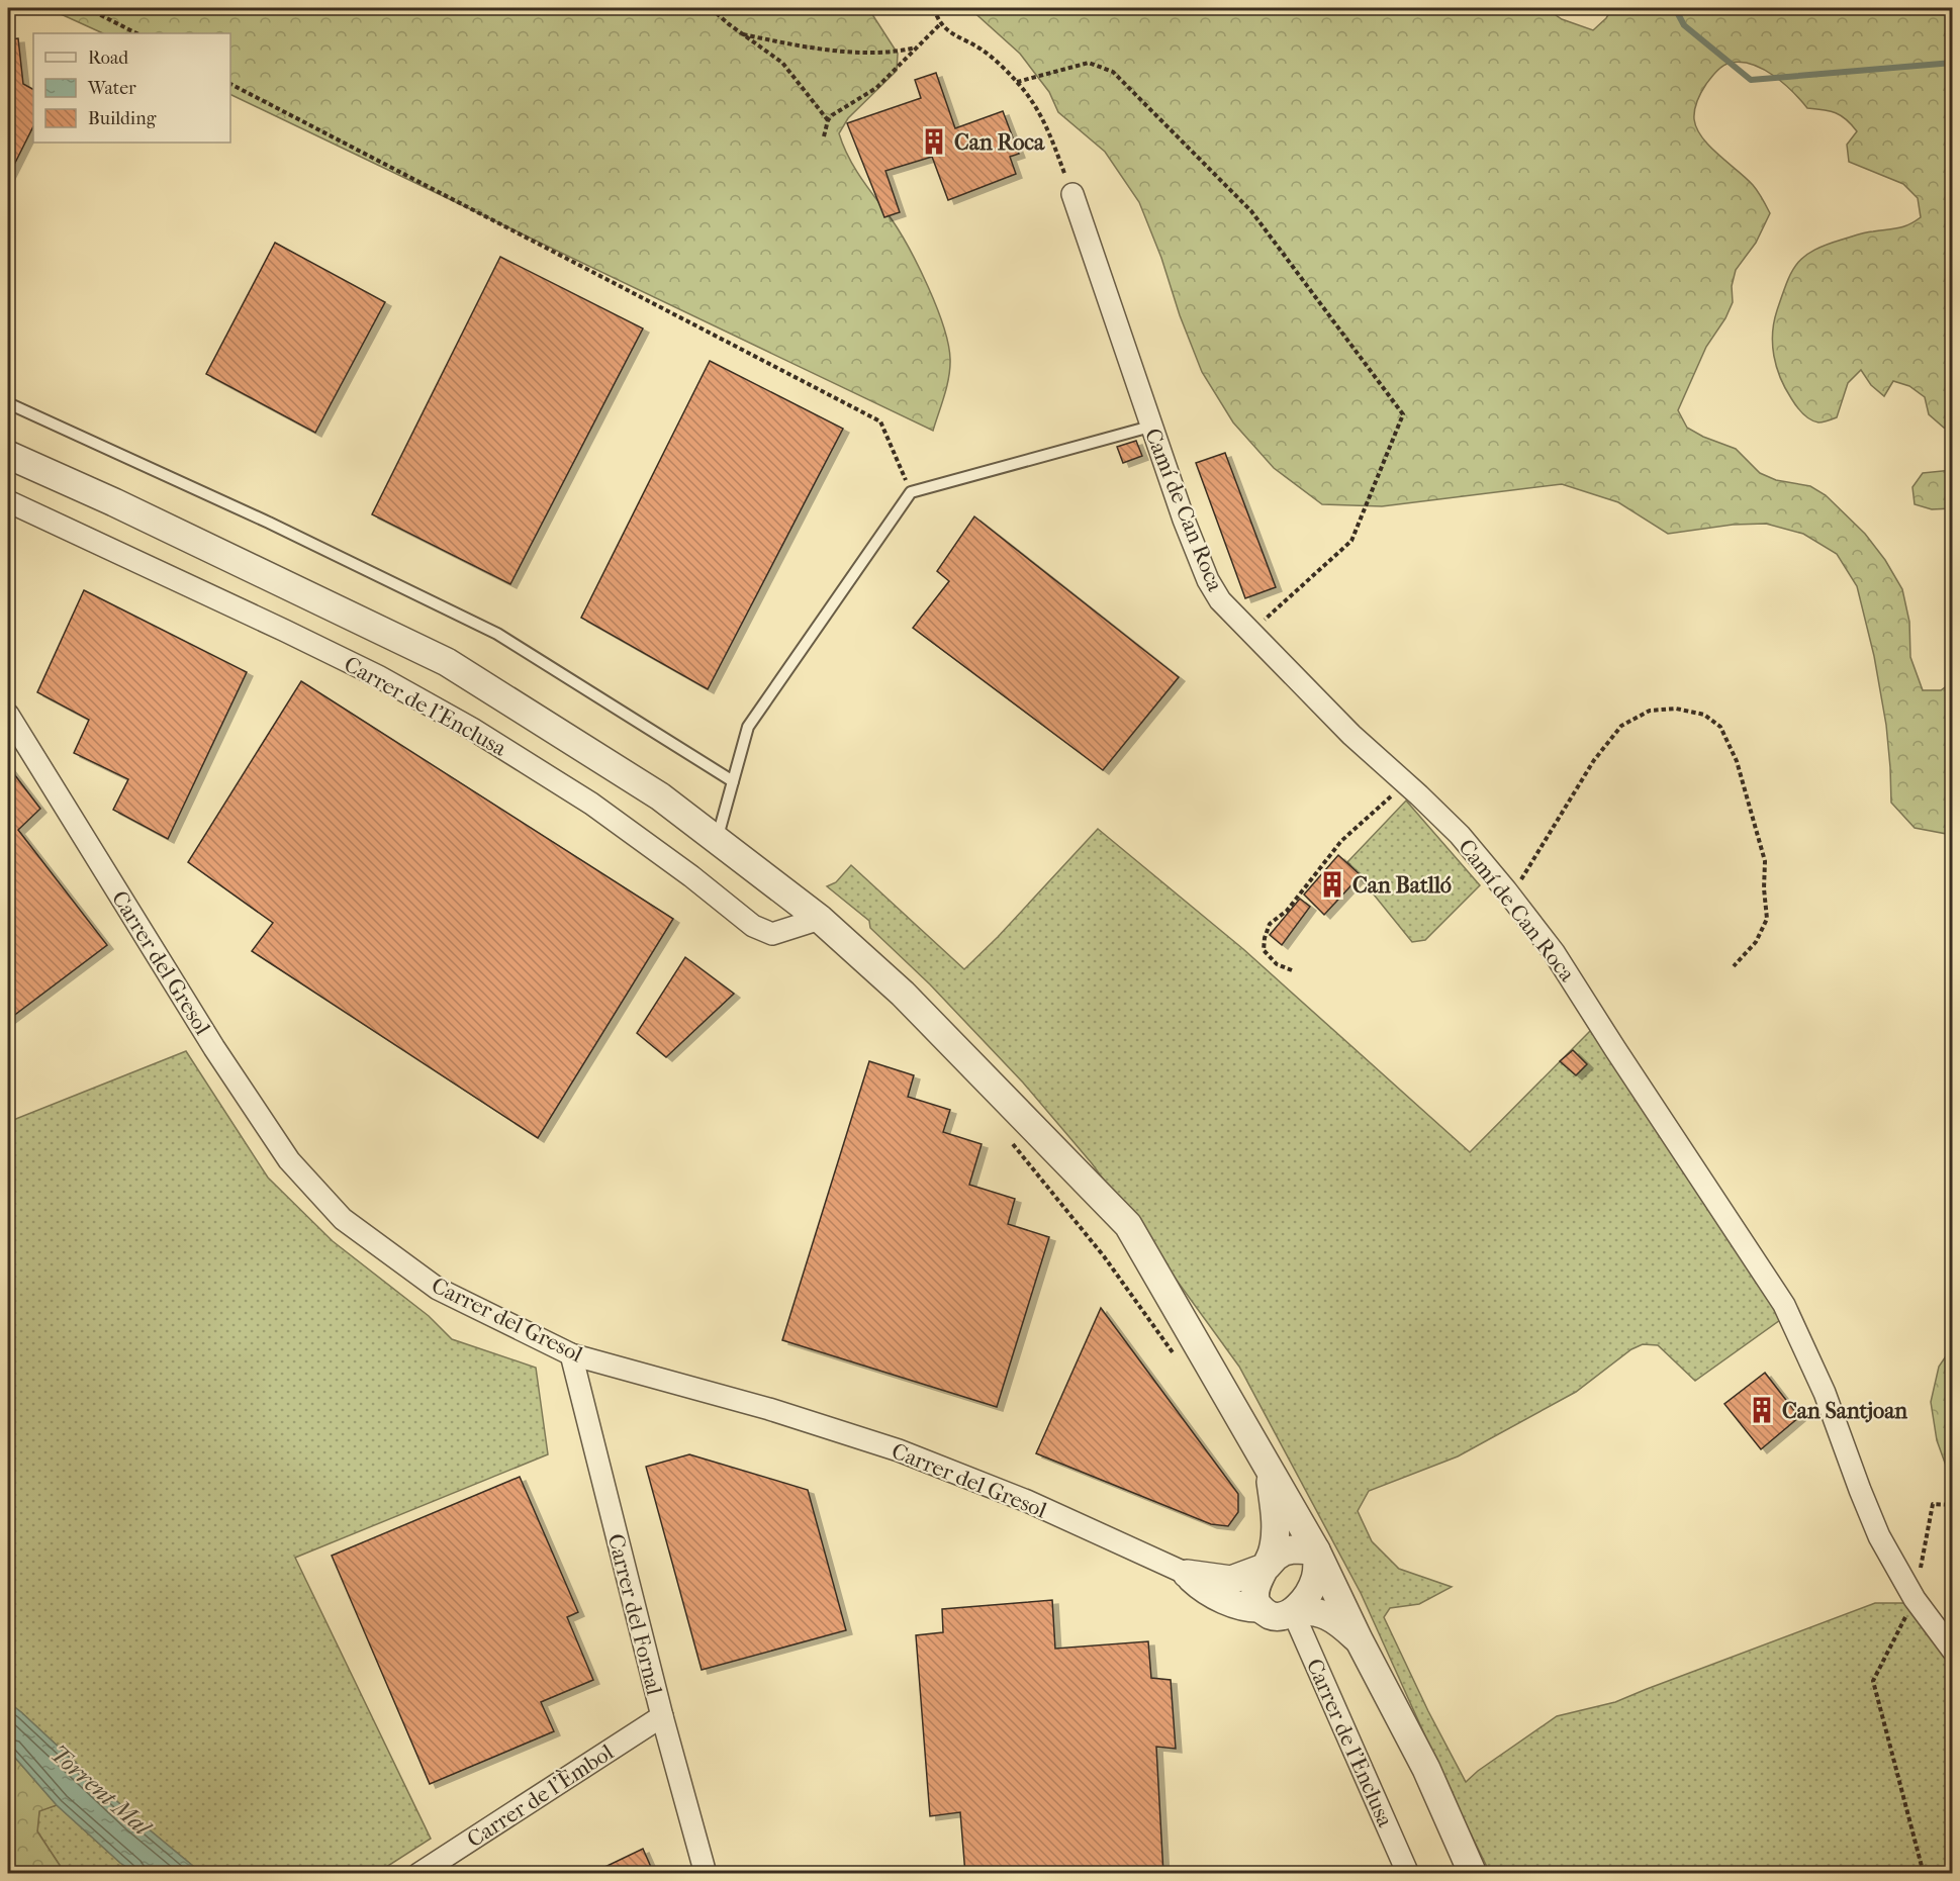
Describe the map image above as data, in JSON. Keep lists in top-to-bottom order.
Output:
{
  "streets": {
    "street": [
      "Camí de Can Roca",
      "Carrer de l'Enclusa",
      "Carrer del Gresol",
      "Carrer del Fornal",
      "Carrer de l'Èmbol"
    ]
  },
  "crossings": [
    ["Carrer del Gresol", "Carrer del Fornal"],
    ["Carrer del Fornal", "Carrer de l'Èmbol"]
  ],
  "water": ["Torrent Mal"],
  "places": {
    "building": ["Can Roca", "Can Batlló", "Can Santjoan"]
  },
  "legend": ["Road", "Water", "Building"]
}
